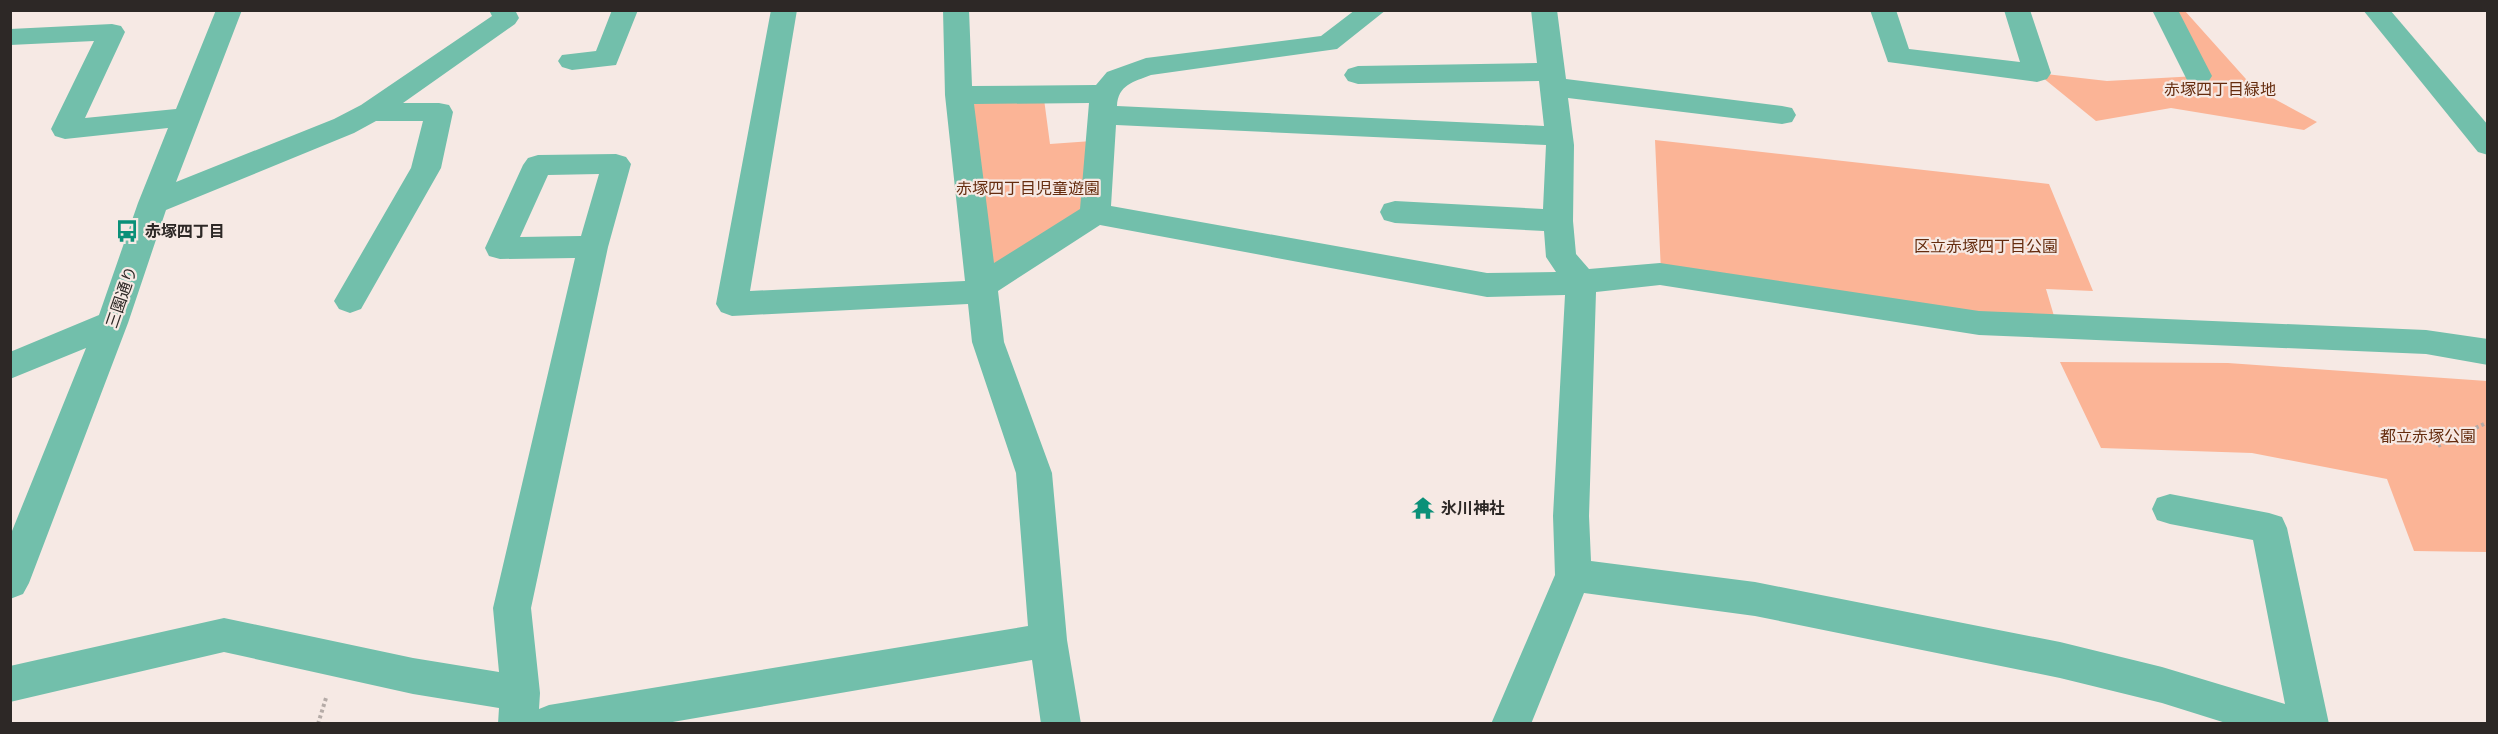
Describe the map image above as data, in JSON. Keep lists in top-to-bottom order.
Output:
{
  "streets": {
    "street": ["三園通り"]
  },
  "parks": [
    "赤塚四丁目緑地",
    "赤塚四丁目児童遊園",
    "区立赤塚四丁目公園",
    "都立赤塚公園"
  ],
  "places": {
    "bus stop": ["赤塚四丁目"],
    "temple": ["氷川神社"]
  }
}
